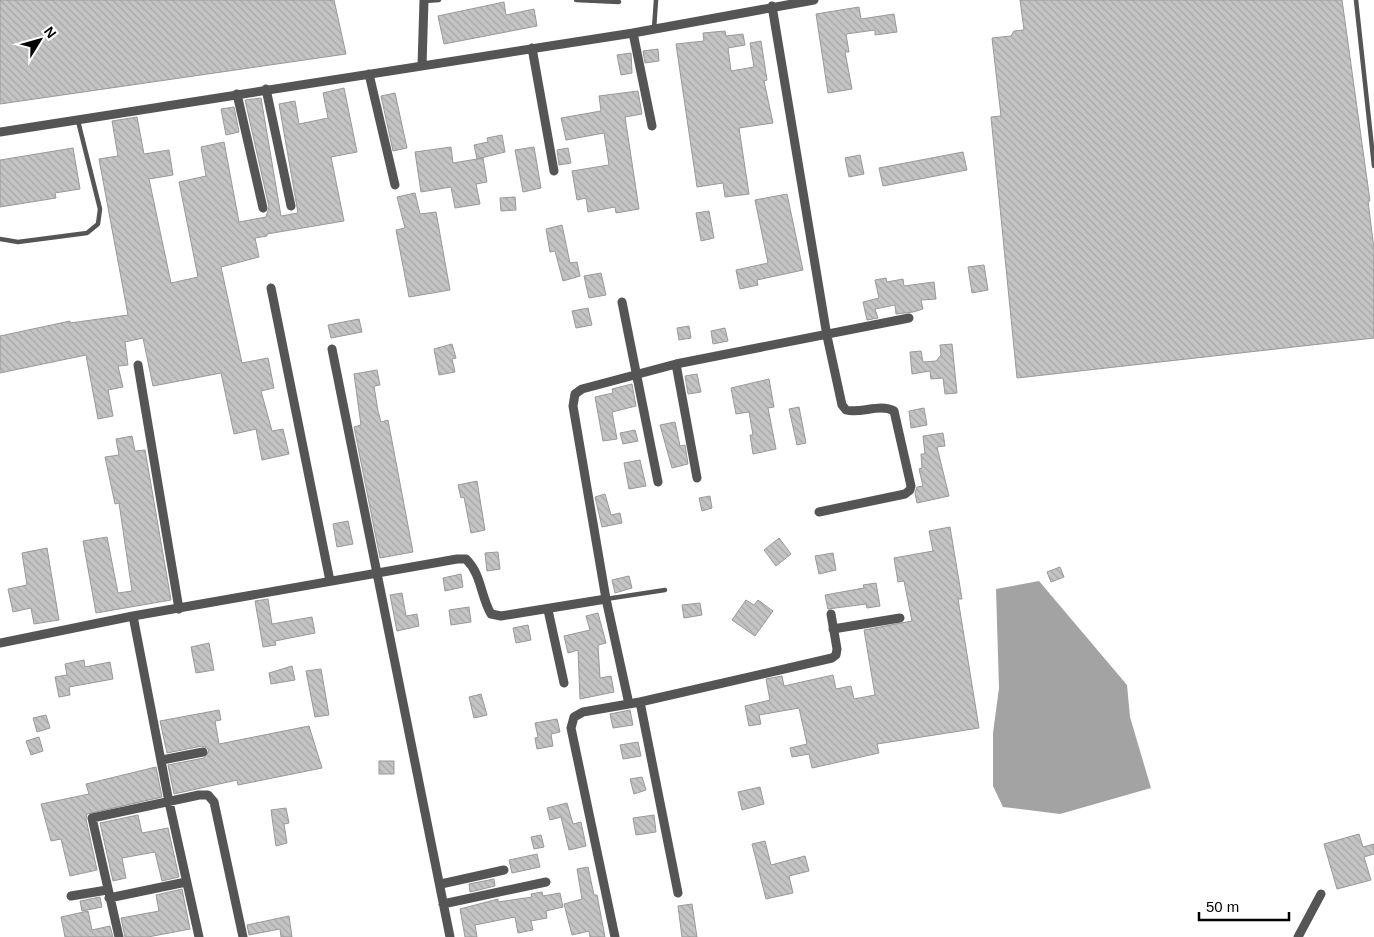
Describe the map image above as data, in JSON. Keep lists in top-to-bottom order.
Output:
{
  "scale_bar": "50 m",
  "north": "top right"
}
